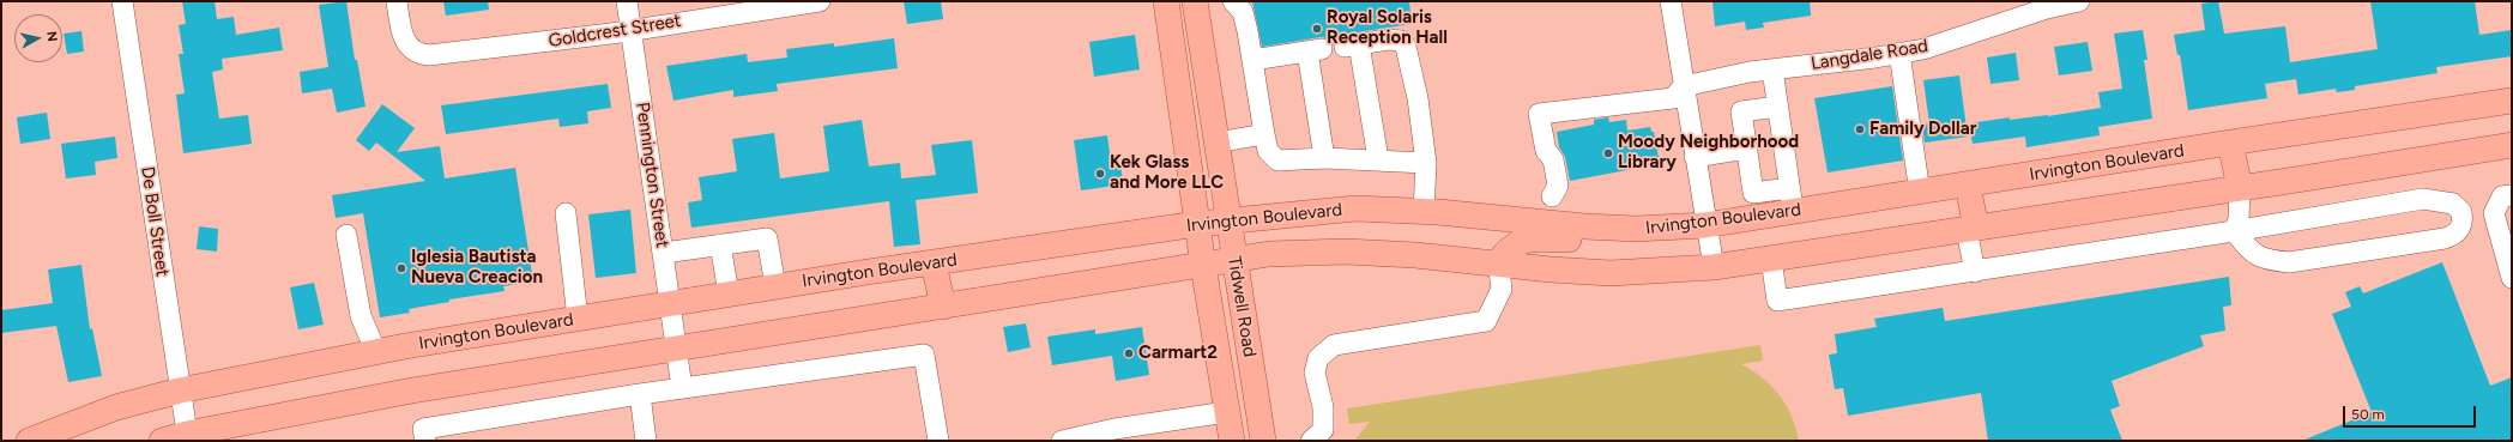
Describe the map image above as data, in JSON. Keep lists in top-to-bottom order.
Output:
{
  "streets": {
    "main road": ["Irvington Boulevard", "Tidwell Road"],
    "street": [
      "Goldcrest Street",
      "Langdale Road",
      "Pennington Street",
      "De Boll Street"
    ]
  },
  "crossings": [
    ["Goldcrest Street", "Pennington Street"],
    ["Irvington Boulevard", "Pennington Street"],
    ["Irvington Boulevard", "De Boll Street"],
    ["Irvington Boulevard", "Tidwell Road"]
  ],
  "places": [
    "Royal Solaris Reception Hall",
    "Family Dollar",
    "Moody Neighborhood Library",
    "Kek Glass and More LLC",
    "Iglesia Bautista Nueva Creacion",
    "Carmart2"
  ],
  "scale_bar": "50 m",
  "north": "right"
}
